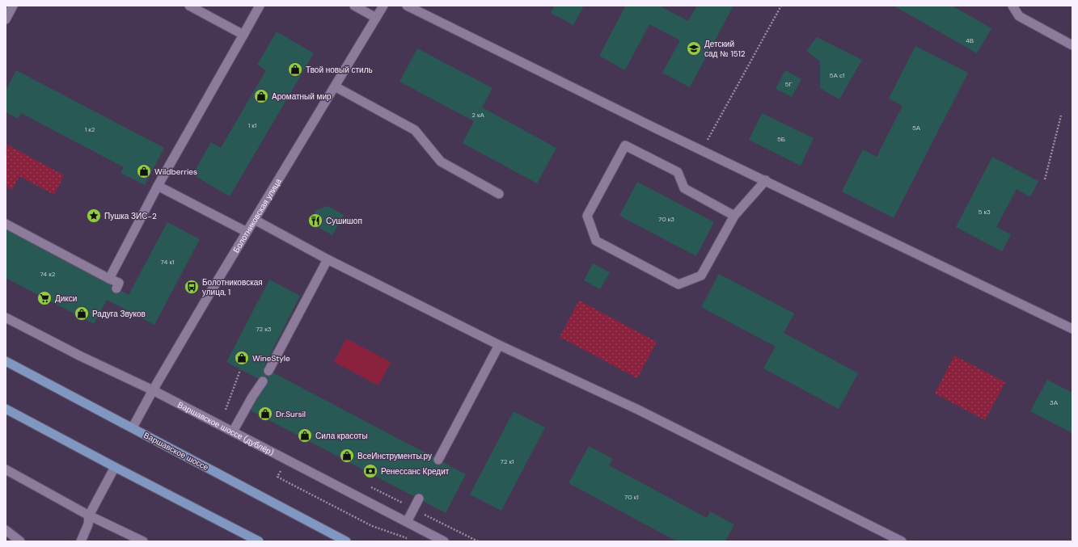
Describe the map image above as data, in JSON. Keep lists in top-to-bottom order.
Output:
{
  "streets": {
    "main road": ["Варшавское шоссе"],
    "street": ["Болотниковская улица", "Варшавское шоссе (дублёр)"]
  },
  "crossings": [
    ["Болотниковская улица", "Варшавское шоссе (дублёр)"],
    ["Болотниковская улица", "Варшавское шоссе"]
  ],
  "places": {
    "school or university": ["Детский сад № 1512"],
    "shop": [
      "Твой новый стиль",
      "Ароматный мир",
      "Wildberries",
      "Радуга Звуков",
      "WineStyle",
      "Dr.Sursil",
      "Сила красоты",
      "ВсеИнструменты.ру"
    ],
    "place": ["Пушка ЗИС-2"],
    "restaurant": ["Сушишоп"],
    "bus stop": ["Болотниковская улица, 1"],
    "supermarket": ["Дикси"],
    "bank": ["Ренессанс Кредит"]
  },
  "house_numbers": [
    "4В",
    "5А с1",
    "5Г",
    "2 кА",
    "1 к1",
    "5А",
    "1 к2",
    "5Б",
    "5 к3",
    "70 к3",
    "74 к1",
    "74 к2",
    "72 к3",
    "3А",
    "72 к1",
    "70 к1"
  ]
}
